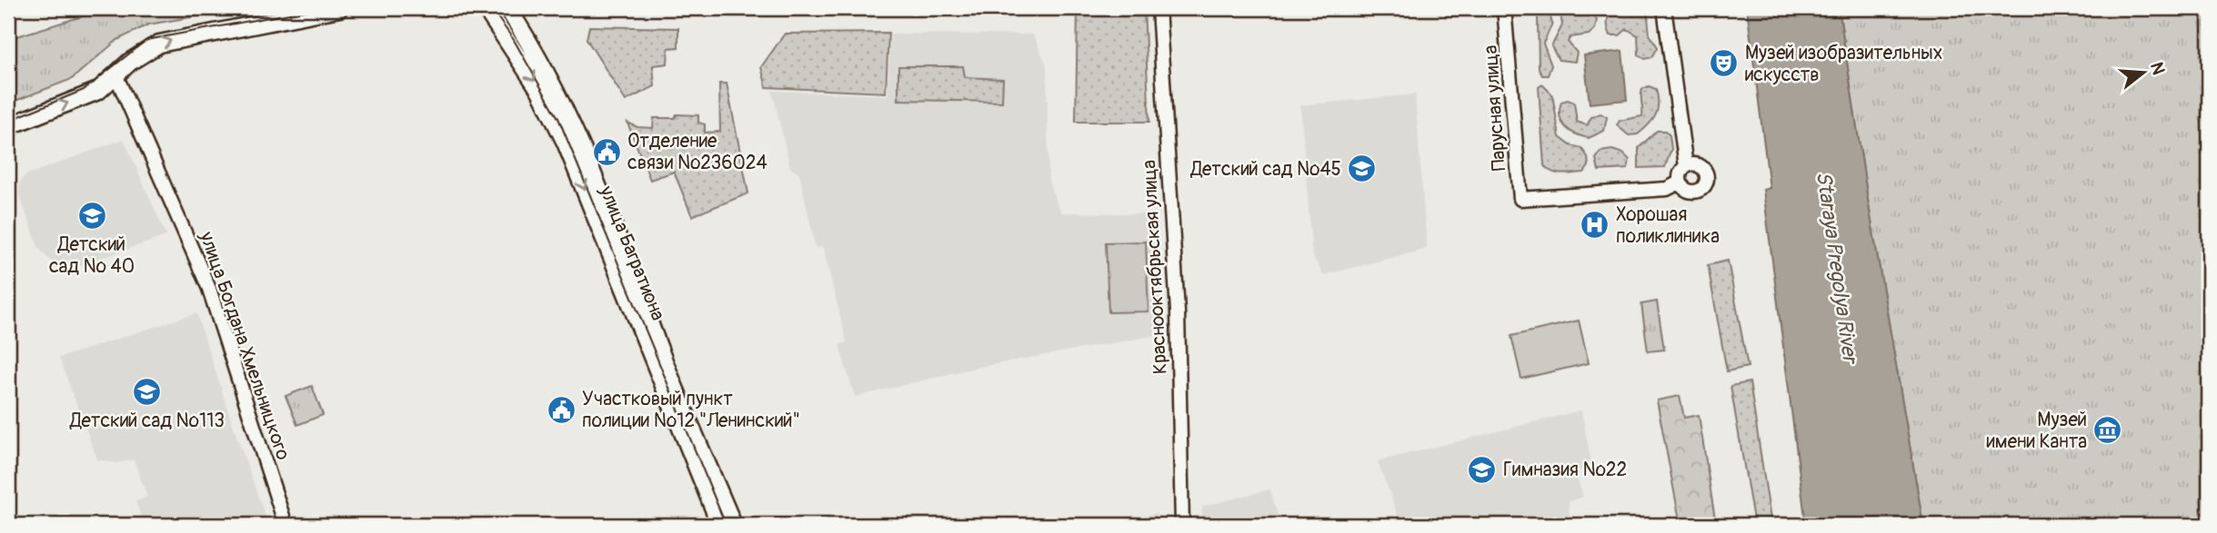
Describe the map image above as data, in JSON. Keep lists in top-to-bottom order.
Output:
{
  "streets": {
    "main road": ["улица Багратиона"],
    "street": ["Парусная улица", "Краснооктябрьская улица", "улица Богдана Хмельницкого"]
  },
  "water": ["Staraya Pregolya River"],
  "places": {
    "theatre": ["Музей изобразительных искусств"],
    "public building": ["Отделение связи №236024", "Участковый пункт полиции №12 \"Ленинский\""],
    "school or university": [
      "Детский сад №45",
      "Детский сад № 40",
      "Детский сад №113",
      "Гимназия №22"
    ],
    "hospital": ["Хорошая поликлиника"],
    "museum": ["Музей имени Канта"]
  },
  "north": "right"
}
